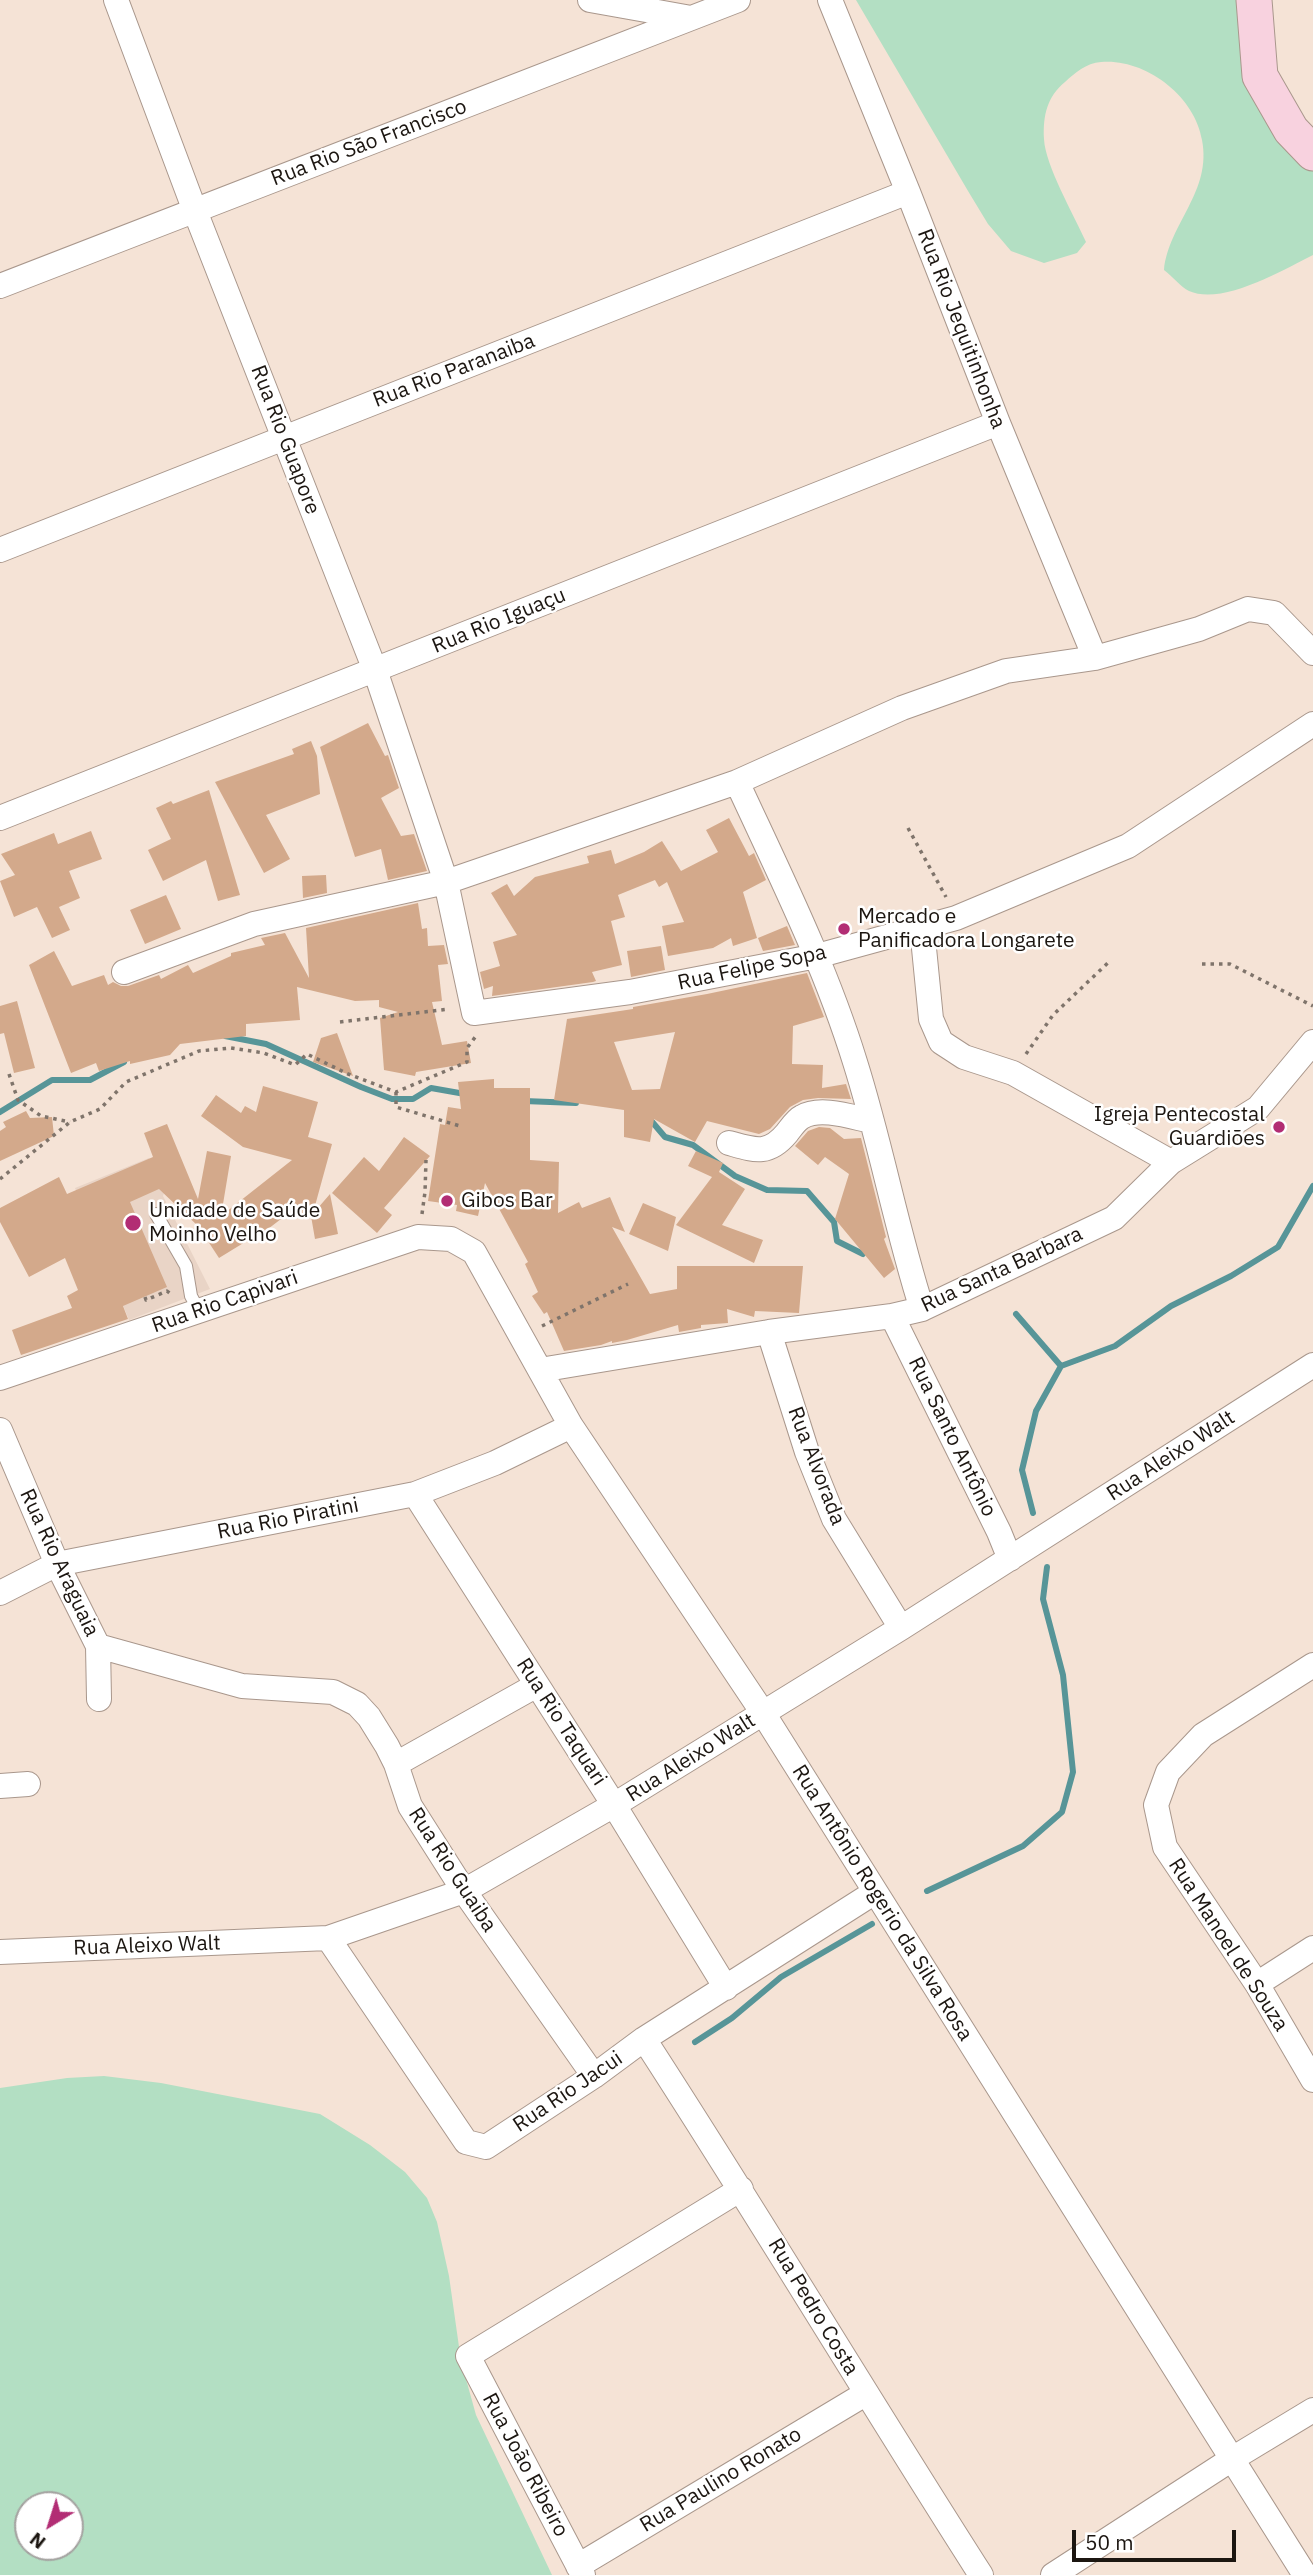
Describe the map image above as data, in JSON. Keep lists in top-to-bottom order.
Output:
{
  "streets": {
    "street": [
      "Rua Rio São Francisco",
      "Rua Rio Jequitinhonha",
      "Rua Rio Paranaiba",
      "Rua Rio Guapore",
      "Rua Rio Iguaçu",
      "Rua Felipe Sopa",
      "Rua Santa Barbara",
      "Rua Rio Capivari",
      "Rua Santo Antônio",
      "Rua Aleixo Walt",
      "Rua Alvorada",
      "Rua Rio Piratini",
      "Rua Rio Araguaia",
      "Rua Rio Taquari",
      "Rua Rio Guaiba",
      "Rua Antônio Rogerio da Silva Rosa",
      "Rua Manoel de Souza",
      "Rua Rio Jacui",
      "Rua Pedro Costa",
      "Rua João Ribeiro",
      "Rua Paulino Ronato"
    ]
  },
  "crossings": [
    ["Rua Rio São Francisco", "Rua Rio Guapore"],
    ["Rua Rio Jequitinhonha", "Rua Rio Paranaiba"],
    ["Rua Rio Jequitinhonha", "Rua Rio Iguaçu"],
    ["Rua Rio Paranaiba", "Rua Rio Guapore"],
    ["Rua Rio Guapore", "Rua Rio Iguaçu"],
    ["Rua Rio Guapore", "Rua Felipe Sopa"],
    ["Rua Santa Barbara", "Rua Santo Antônio"],
    ["Rua Santa Barbara", "Rua Alvorada"],
    ["Rua Santa Barbara", "Rua Antônio Rogerio da Silva Rosa"],
    ["Rua Rio Capivari", "Rua Antônio Rogerio da Silva Rosa"],
    ["Rua Santo Antônio", "Rua Aleixo Walt"],
    ["Rua Aleixo Walt", "Rua Alvorada"],
    ["Rua Aleixo Walt", "Rua Rio Taquari"],
    ["Rua Aleixo Walt", "Rua Rio Guaiba"],
    ["Rua Aleixo Walt", "Rua Antônio Rogerio da Silva Rosa"],
    ["Rua Aleixo Walt", "Rua Rio Jacui"],
    ["Rua Rio Piratini", "Rua Rio Araguaia"],
    ["Rua Rio Piratini", "Rua Rio Taquari"],
    ["Rua Rio Piratini", "Rua Antônio Rogerio da Silva Rosa"],
    ["Rua Rio Araguaia", "Rua Rio Guaiba"],
    ["Rua Rio Taquari", "Rua Rio Jacui"],
    ["Rua Rio Guaiba", "Rua Rio Jacui"],
    ["Rua Antônio Rogerio da Silva Rosa", "Rua Rio Jacui"],
    ["Rua Rio Jacui", "Rua Pedro Costa"],
    ["Rua Pedro Costa", "Rua João Ribeiro"],
    ["Rua Pedro Costa", "Rua Paulino Ronato"],
    ["Rua João Ribeiro", "Rua Paulino Ronato"]
  ],
  "places": [
    "Mercado e Panificadora Longarete",
    "Igreja Pentecostal Guardiões",
    "Gibos Bar",
    "Unidade de Saúde Moinho Velho"
  ],
  "scale_bar": "50 m",
  "north": "bottom left"
}
